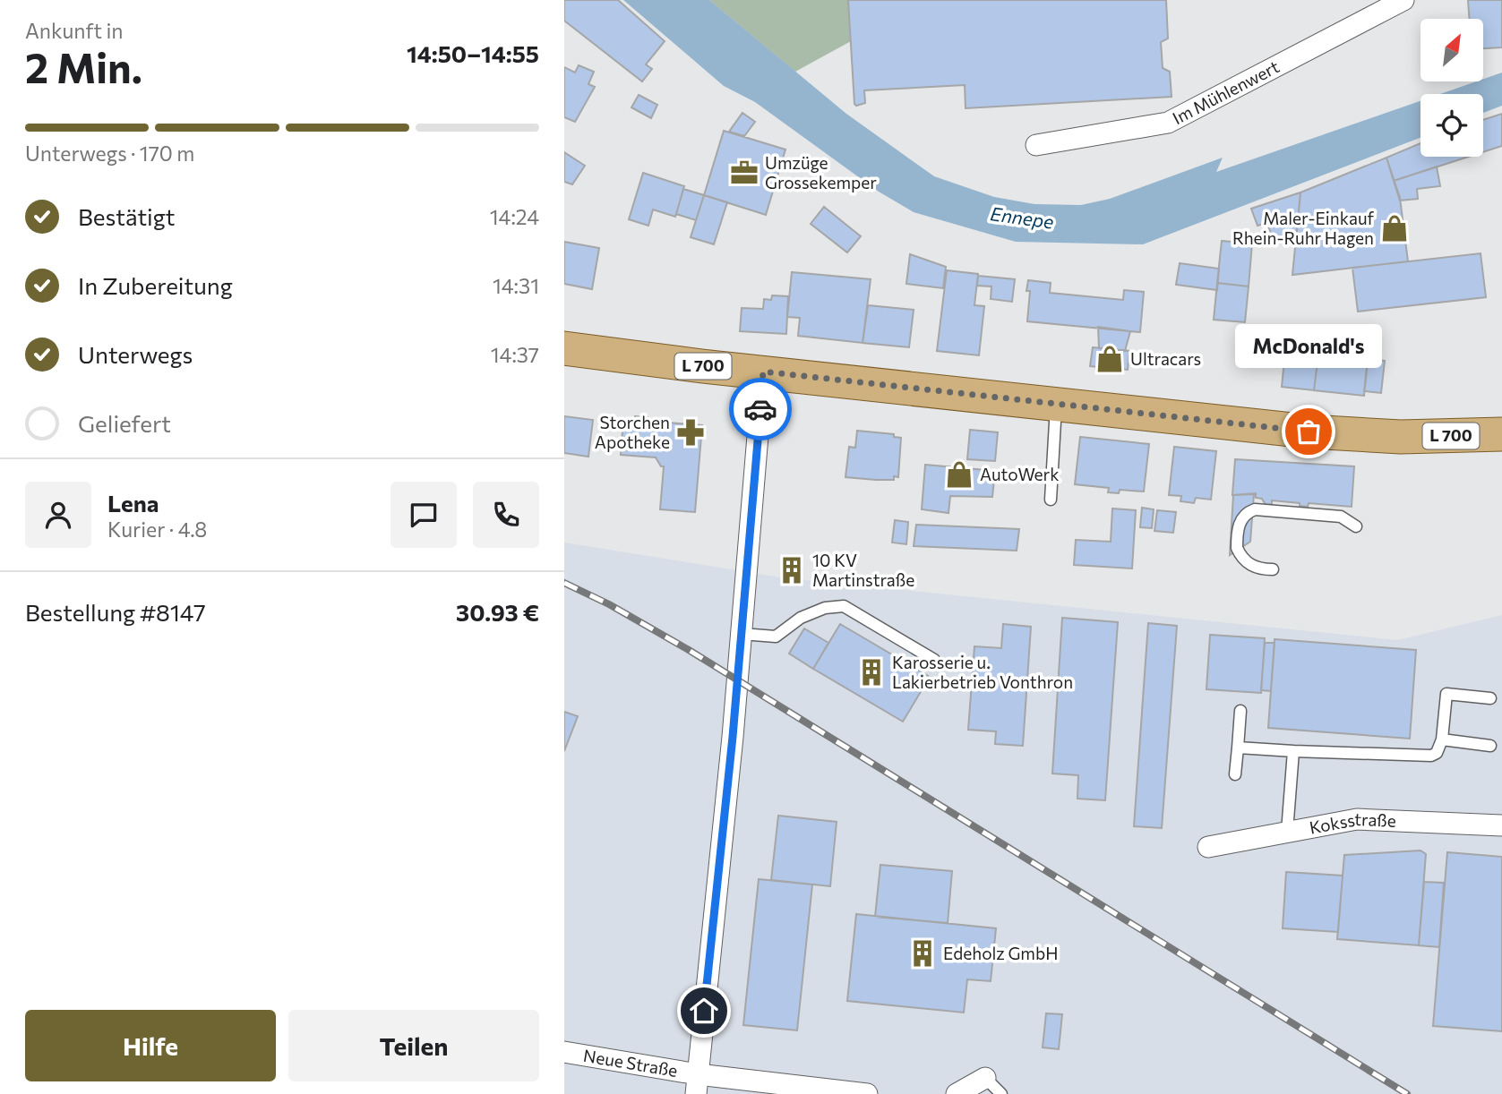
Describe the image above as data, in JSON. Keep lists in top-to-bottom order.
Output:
{
  "streets": {
    "main road": ["L 700"],
    "street": ["Im Mühlenwert", "Koksstraße", "Neue Straße"]
  },
  "water": ["Ennepe"],
  "places": {
    "office": ["Umzüge Grossekemper"],
    "shop": ["Maler-Einkauf Rhein-Ruhr Hagen", "Ultracars", "AutoWerk"],
    "other": ["McDonald's"],
    "pharmacy": ["Storchen Apotheke"],
    "building": ["10 KV Martinstraße", "Karosserie u. Lakierbetrieb Vonthron", "Edeholz GmbH"]
  },
  "north": "top right",
  "page": {
    "heading": ["2 Min.", "Ankunft in", "14:50–14:55"],
    "panel": [
      "Lena",
      "Kurier · 4.8",
      "Bestellung #8147",
      "30.93 €"
    ],
    "bar": "Unterwegs · 170 m",
    "list": [
      ["Bestätigt", "14:24"],
      ["In Zubereitung", "14:31"],
      ["Unterwegs", "14:37"],
      "Geliefert"
    ],
    "bubble": "McDonald's",
    "buttons": ["Hilfe", "Teilen"]
  }
}
